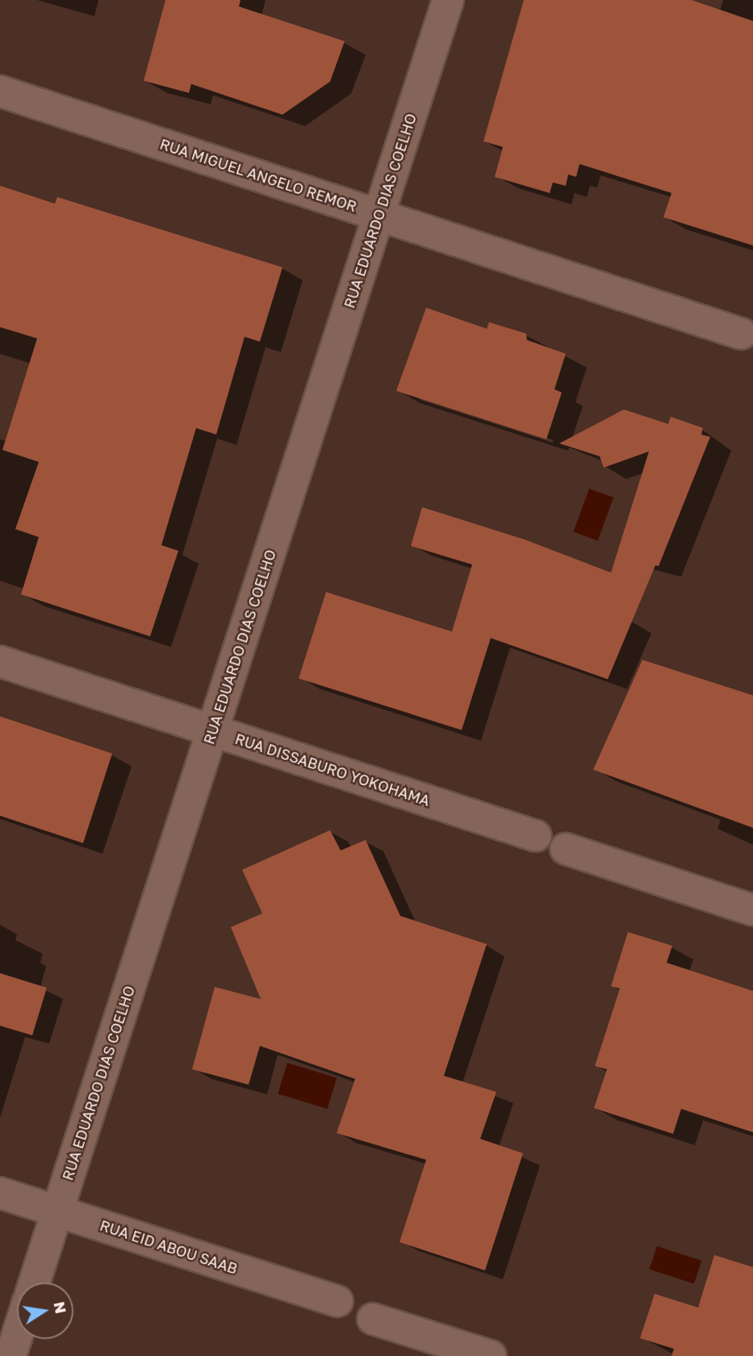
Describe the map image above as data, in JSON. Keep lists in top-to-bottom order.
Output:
{
  "streets": {
    "street": [
      "RUA MIGUEL ANGELO REMOR",
      "RUA EDUARDO DIAS COELHO",
      "RUA DISSABURO YOKOHAMA",
      "RUA EID ABOU SAAB"
    ]
  },
  "crossings": [
    ["RUA MIGUEL ANGELO REMOR", "RUA EDUARDO DIAS COELHO"],
    ["RUA EDUARDO DIAS COELHO", "RUA DISSABURO YOKOHAMA"],
    ["RUA EDUARDO DIAS COELHO", "RUA EID ABOU SAAB"]
  ],
  "north": "right"
}
